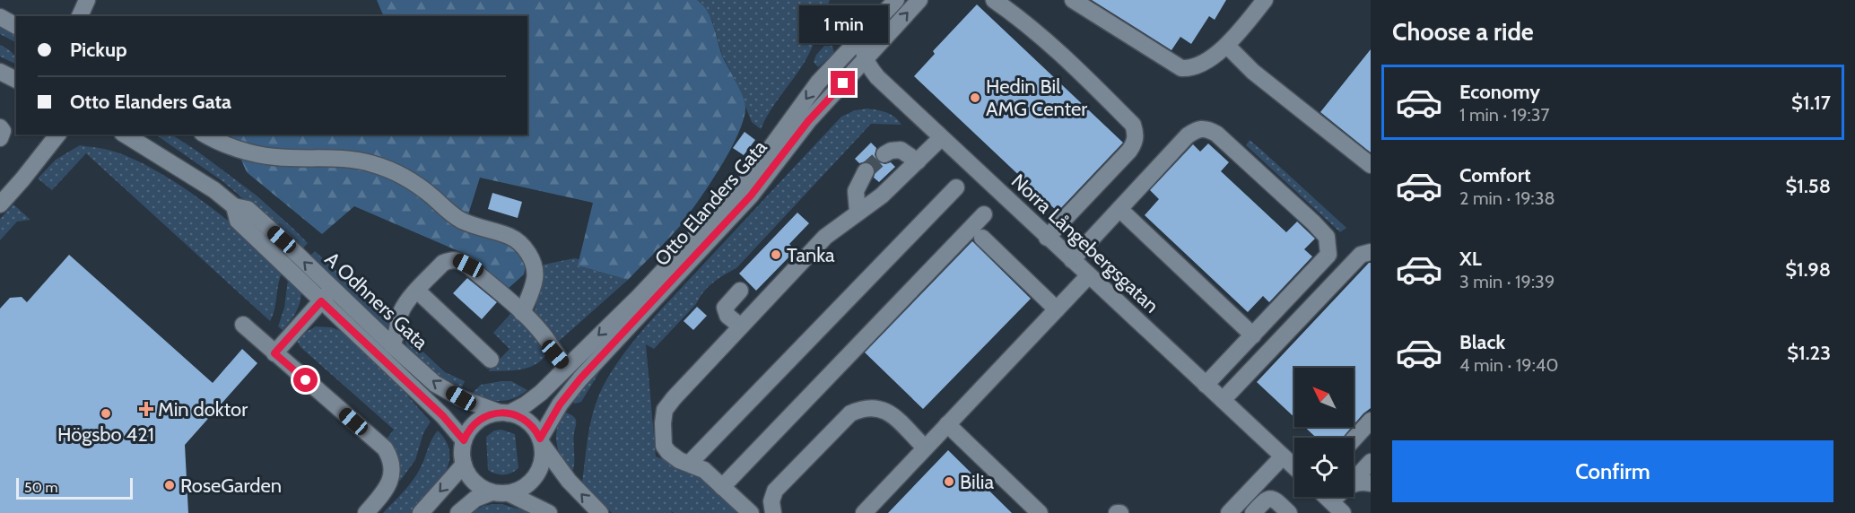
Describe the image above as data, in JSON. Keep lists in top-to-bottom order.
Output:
{
  "streets": {
    "street": ["Otto Elanders Gata", "Norra Långebergsgatan", "A Odhners Gata"]
  },
  "crossings": [
    ["Otto Elanders Gata", "Norra Långebergsgatan"],
    ["Otto Elanders Gata", "A Odhners Gata"]
  ],
  "places": {
    "other": [
      "Hedin Bil AMG Center",
      "Tanka",
      "Högsbo 421",
      "Bilia",
      "RoseGarden"
    ],
    "health": ["Min doktor"]
  },
  "scale_bar": "50 m",
  "north": "top left",
  "page": {
    "heading": "Choose a ride",
    "bubble": "1 min",
    "banner": ["Pickup", "Otto Elanders Gata"],
    "list": [
      {
        "name": "Economy",
        "note": "1 min · 19:37",
        "value": "$1.17"
      },
      {
        "name": "Comfort",
        "note": "2 min · 19:38",
        "value": "$1.58"
      },
      {
        "name": "XL",
        "note": "3 min · 19:39",
        "value": "$1.98"
      },
      {
        "name": "Black",
        "note": "4 min · 19:40",
        "value": "$1.23"
      }
    ],
    "buttons": "Confirm",
    "scale": "50 m"
  }
}
